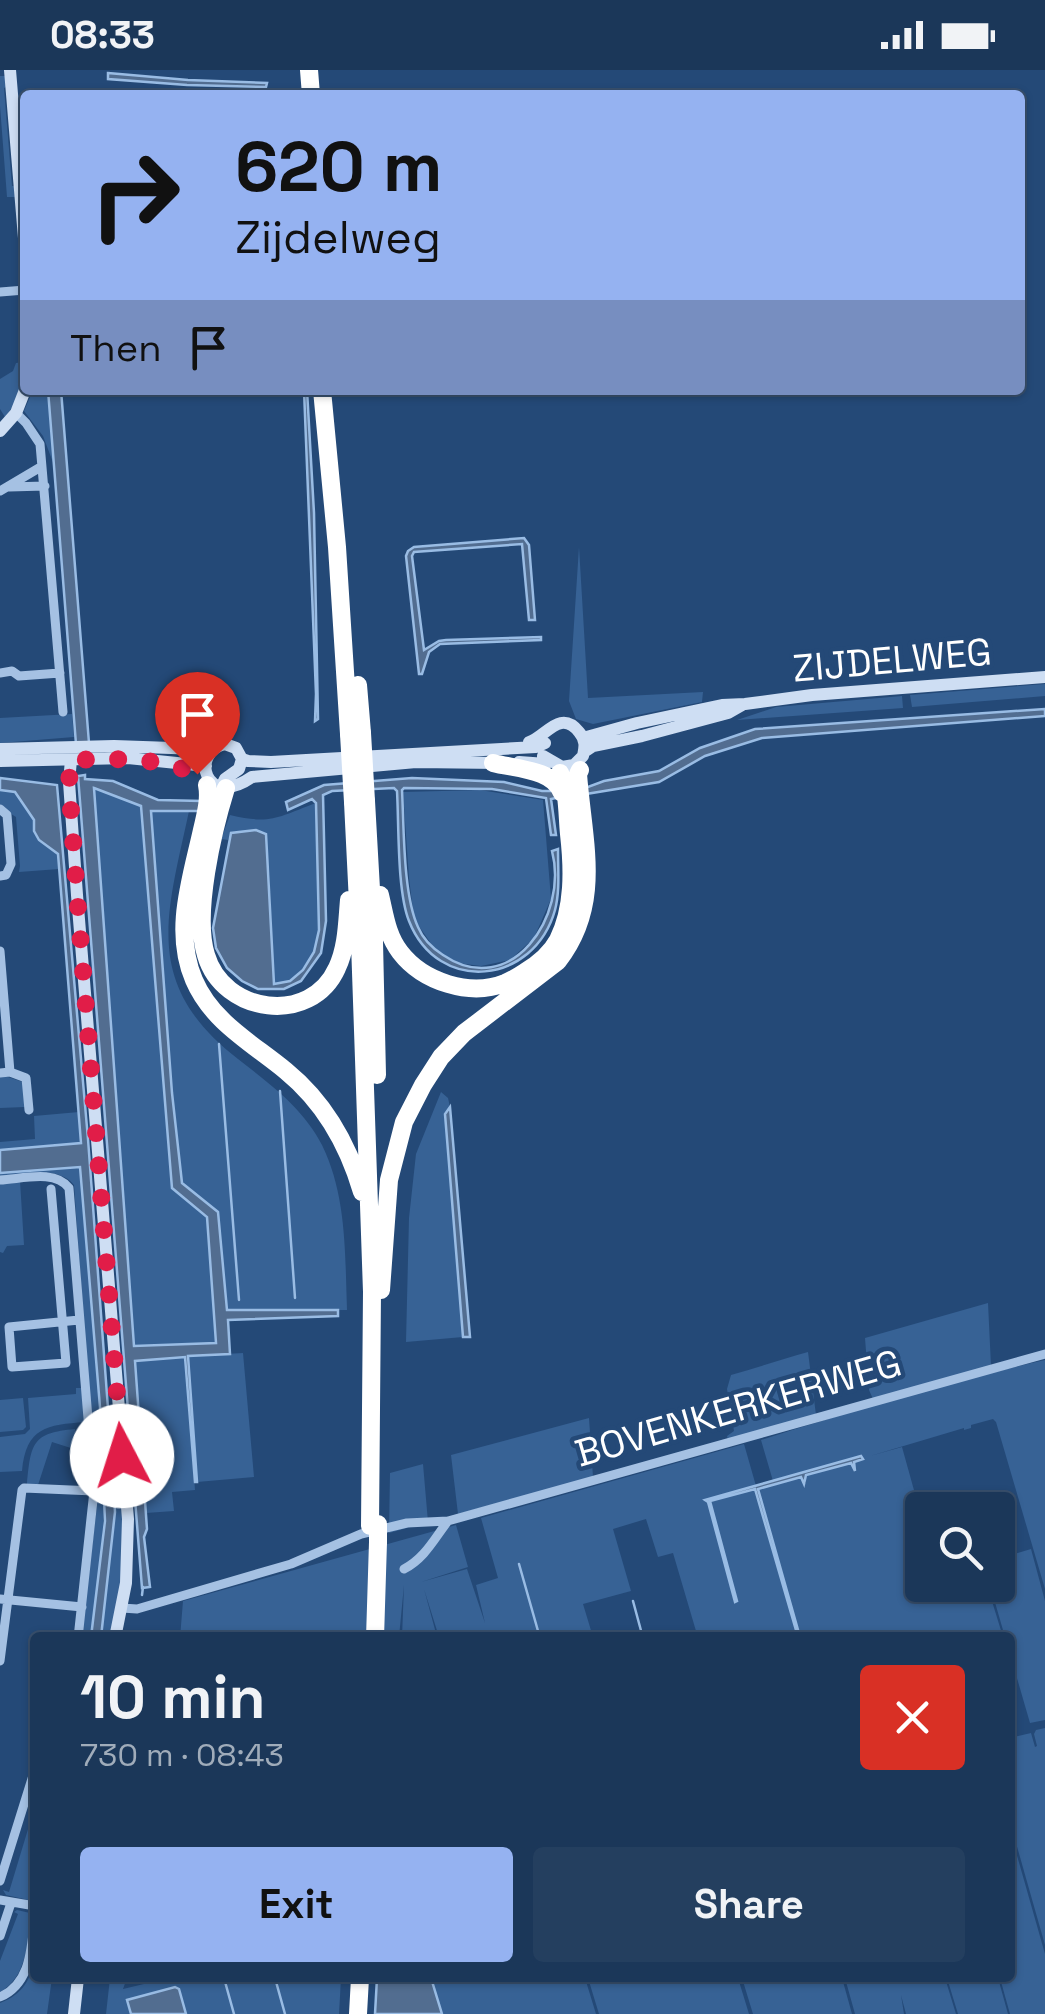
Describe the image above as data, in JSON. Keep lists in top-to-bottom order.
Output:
{
  "streets": {
    "main road": ["ZIJDELWEG"],
    "street": ["BOVENKERKERWEG"]
  },
  "page": {
    "status": "08:33",
    "turn": ["620 m", "Zijdelweg"],
    "then": "Then",
    "heading": ["10 min", "730 m · 08:43"],
    "buttons": ["Exit", "Share"]
  }
}
